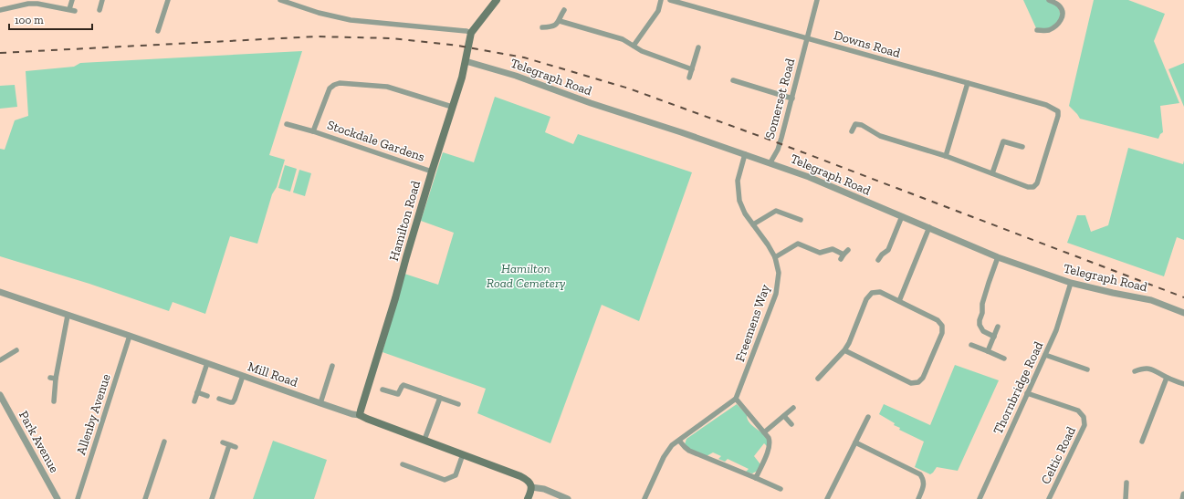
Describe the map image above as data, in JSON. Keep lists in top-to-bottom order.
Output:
{
  "streets": {
    "main road": ["Hamilton Road", "Mill Road"],
    "street": [
      "Downs Road",
      "Telegraph Road",
      "Somerset Road",
      "Stockdale Gardens",
      "Freemens Way",
      "Thornbridge Road",
      "Allenby Avenue",
      "Park Avenue",
      "Celtic Road"
    ]
  },
  "crossings": [
    ["Downs Road", "Somerset Road"],
    ["Telegraph Road", "Somerset Road"],
    ["Telegraph Road", "Hamilton Road"],
    ["Telegraph Road", "Freemens Way"],
    ["Telegraph Road", "Thornbridge Road"],
    ["Stockdale Gardens", "Hamilton Road"],
    ["Hamilton Road", "Mill Road"],
    ["Mill Road", "Allenby Avenue"],
    ["Thornbridge Road", "Celtic Road"]
  ],
  "parks": ["Hamilton Road Cemetery"],
  "scale_bar": "100 m"
}
